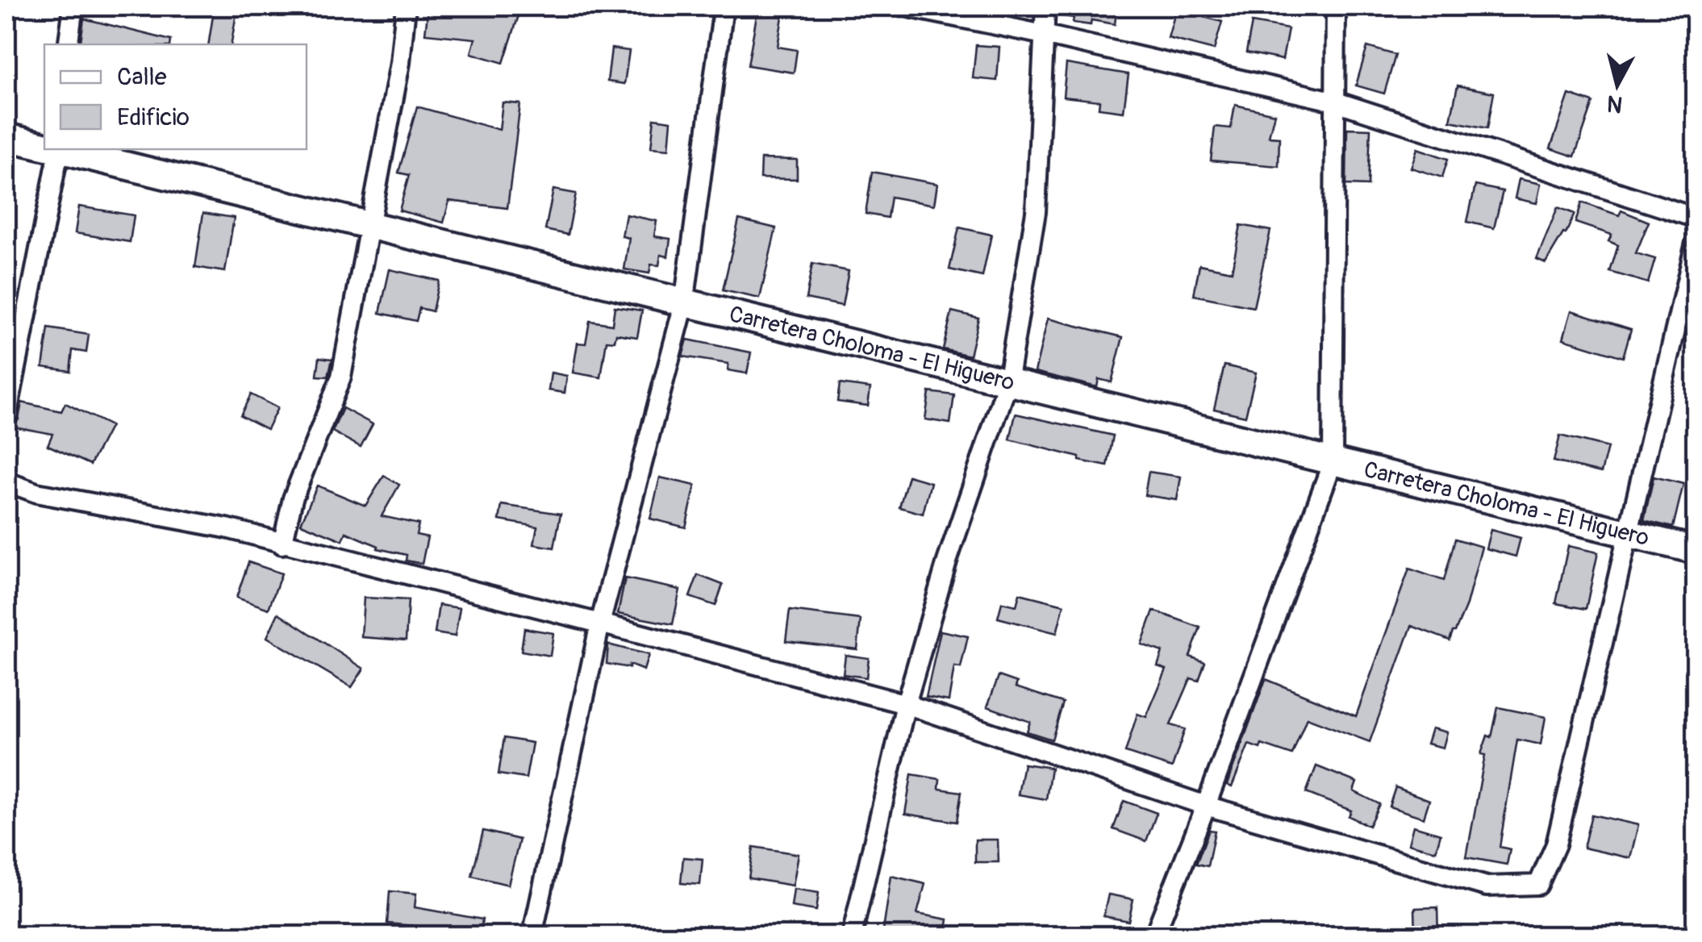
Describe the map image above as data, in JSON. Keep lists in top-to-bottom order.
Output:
{
  "streets": {
    "street": ["Carretera Choloma - El Higuero"]
  },
  "legend": ["Calle", "Edificio"],
  "north": "bottom"
}
